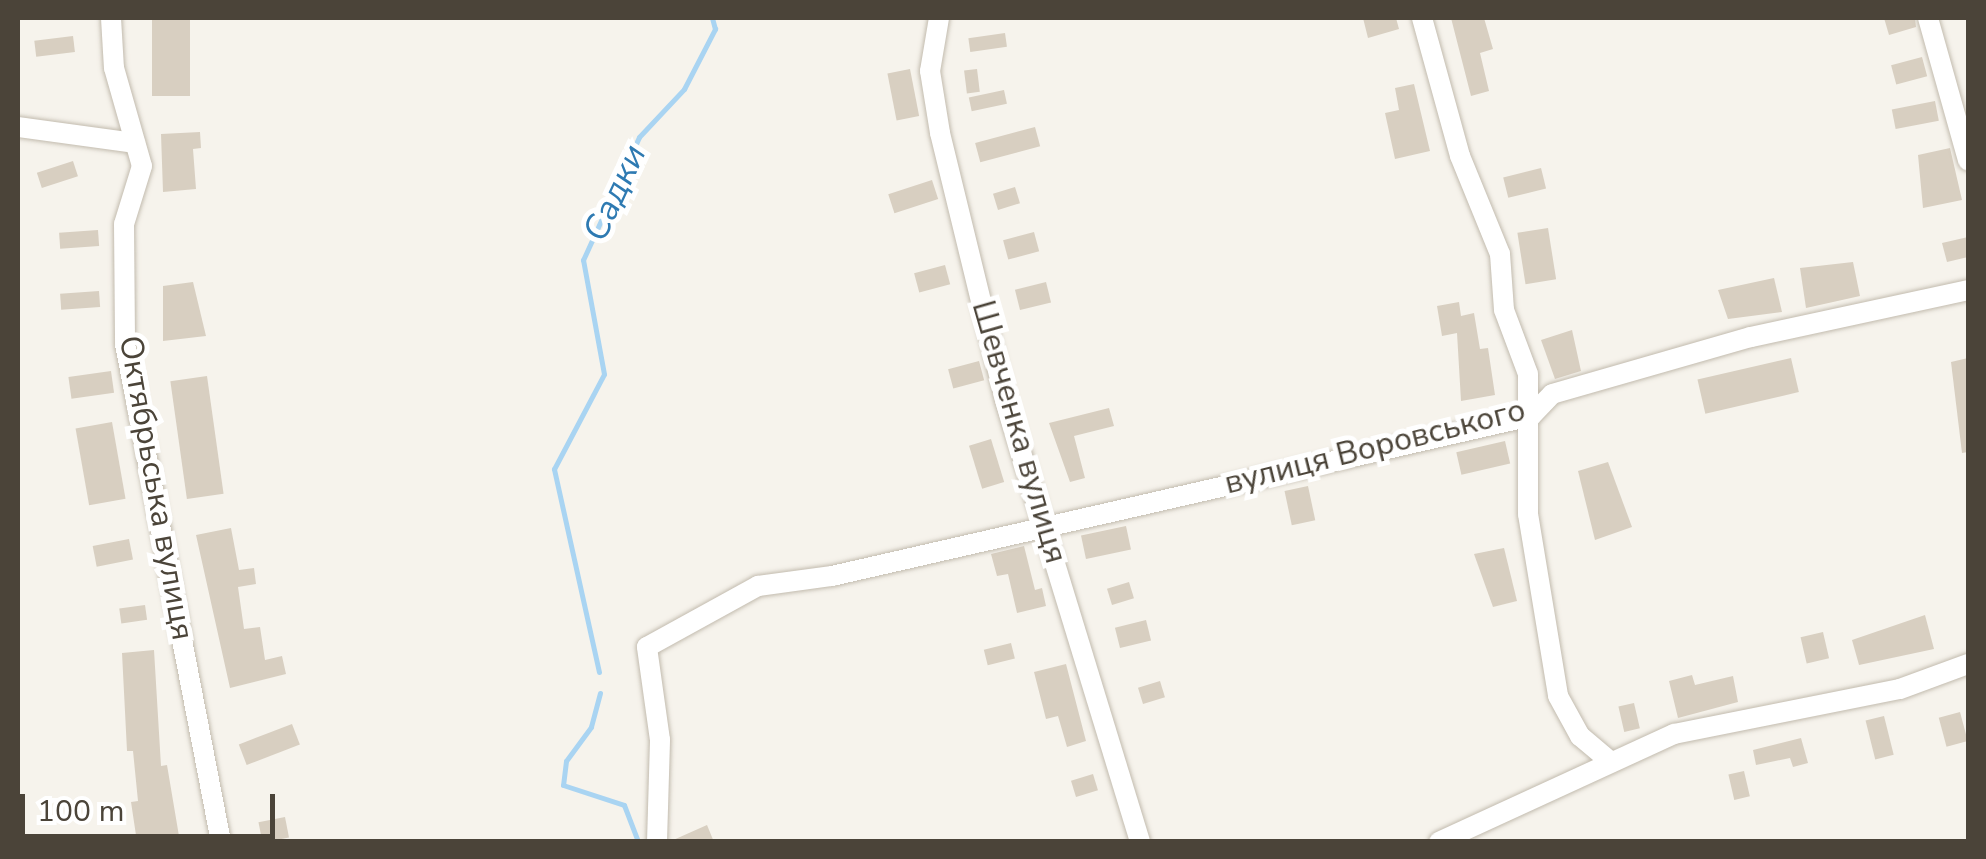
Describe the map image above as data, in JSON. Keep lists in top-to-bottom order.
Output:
{
  "streets": {
    "street": ["Шевченка вулиця", "вулиця Воровського", "Октябрьська вулиця"]
  },
  "crossings": [
    ["Шевченка вулиця", "вулиця Воровського"]
  ],
  "water": ["Садки"],
  "scale_bar": "100 m"
}
